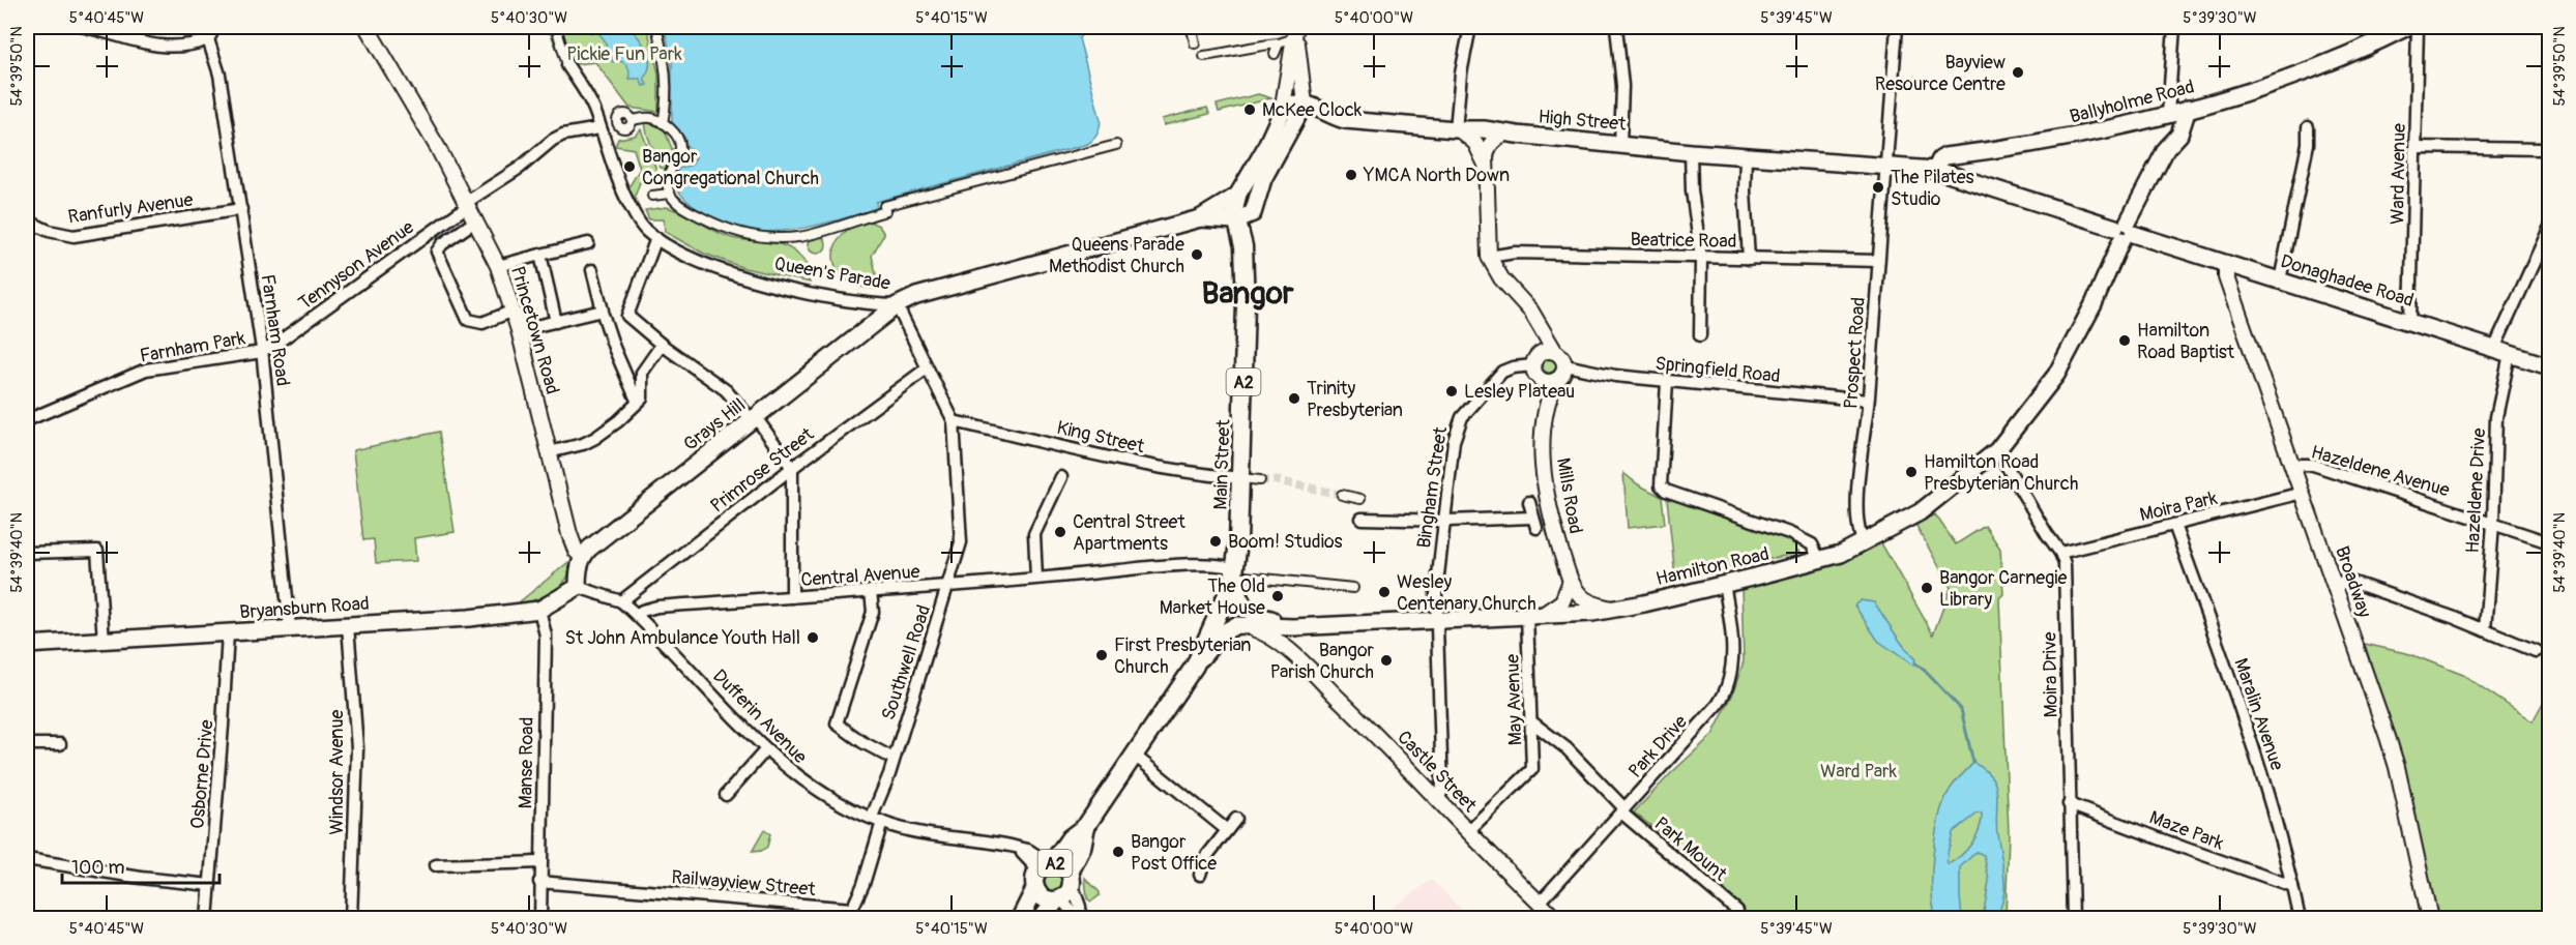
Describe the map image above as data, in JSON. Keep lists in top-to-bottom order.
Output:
{
  "streets": {
    "main road": [
      "Ballyholme Road",
      "High Street",
      "Queen's Parade",
      "Donaghadee Road",
      "A2",
      "Grays Hill",
      "Main Street",
      "Hamilton Road",
      "Bryansburn Road"
    ],
    "street": [
      "Ward Avenue",
      "Ranfurly Avenue",
      "Beatrice Road",
      "Tennyson Avenue",
      "Farnham Road",
      "Princetown Road",
      "Farnham Park",
      "Prospect Road",
      "Springfield Road",
      "King Street",
      "Primrose Street",
      "Hazeldene Avenue",
      "Bingham Street",
      "Hazeldene Drive",
      "Mills Road",
      "Moira Park",
      "Central Avenue",
      "Broadway",
      "Southwell Road",
      "Moira Drive",
      "May Avenue",
      "Maralin Avenue",
      "Dufferin Avenue",
      "Park Drive",
      "Manse Road",
      "Castle Street",
      "Windsor Avenue",
      "Osborne Drive",
      "Maze Park",
      "Park Mount",
      "Railwayview Street"
    ]
  },
  "crossings": [
    ["Ballyholme Road", "Donaghadee Road"],
    ["Ballyholme Road", "Hamilton Road"],
    ["High Street", "Donaghadee Road"],
    ["High Street", "Prospect Road"],
    ["Ward Avenue", "Donaghadee Road"],
    ["Ranfurly Avenue", "Farnham Road"],
    ["Beatrice Road", "Prospect Road"],
    ["Tennyson Avenue", "Queen's Parade"],
    ["Tennyson Avenue", "Farnham Road"],
    ["Tennyson Avenue", "Princetown Road"],
    ["Tennyson Avenue", "Farnham Park"],
    ["Queen's Parade", "Grays Hill"],
    ["Queen's Parade", "Southwell Road"],
    ["Donaghadee Road", "Prospect Road"],
    ["Donaghadee Road", "Hazeldene Drive"],
    ["Donaghadee Road", "Hamilton Road"],
    ["Donaghadee Road", "Broadway"],
    ["Farnham Road", "Farnham Park"],
    ["Farnham Road", "Bryansburn Road"],
    ["Princetown Road", "Grays Hill"],
    ["Prospect Road", "Springfield Road"],
    ["Prospect Road", "Hamilton Road"],
    ["Springfield Road", "Bingham Street"],
    ["Springfield Road", "Mills Road"],
    ["A2", "Main Street"],
    ["A2", "Dufferin Avenue"],
    ["Grays Hill", "Southwell Road"],
    ["King Street", "Main Street"],
    ["King Street", "Southwell Road"],
    ["Main Street", "Hamilton Road"],
    ["Main Street", "Central Avenue"],
    ["Main Street", "Dufferin Avenue"],
    ["Main Street", "Castle Street"],
    ["Primrose Street", "Southwell Road"],
    ["Primrose Street", "Dufferin Avenue"],
    ["Hazeldene Avenue", "Hazeldene Drive"],
    ["Hazeldene Avenue", "Broadway"],
    ["Bingham Street", "Mills Road"],
    ["Bingham Street", "Hamilton Road"],
    ["Bingham Street", "Castle Street"],
    ["Mills Road", "Hamilton Road"],
    ["Moira Park", "Broadway"],
    ["Moira Park", "Moira Drive"],
    ["Moira Park", "Maralin Avenue"],
    ["Hamilton Road", "Central Avenue"],
    ["Hamilton Road", "Moira Drive"],
    ["Hamilton Road", "May Avenue"],
    ["Hamilton Road", "Park Drive"],
    ["Hamilton Road", "Castle Street"],
    ["Central Avenue", "Southwell Road"],
    ["Central Avenue", "Dufferin Avenue"],
    ["Bryansburn Road", "Dufferin Avenue"],
    ["Bryansburn Road", "Manse Road"],
    ["Bryansburn Road", "Windsor Avenue"],
    ["Bryansburn Road", "Osborne Drive"],
    ["Southwell Road", "Dufferin Avenue"],
    ["Southwell Road", "Railwayview Street"],
    ["Moira Drive", "Maze Park"],
    ["May Avenue", "Castle Street"],
    ["May Avenue", "Park Mount"],
    ["Maralin Avenue", "Maze Park"],
    ["Dufferin Avenue", "Railwayview Street"],
    ["Park Drive", "Castle Street"],
    ["Park Drive", "Park Mount"],
    ["Manse Road", "Railwayview Street"]
  ],
  "districts": ["Bangor"],
  "parks": ["Pickie Fun Park", "Ward Park"],
  "places": [
    "Bayview Resource Centre",
    "McKee Clock",
    "Bangor Congregational Church",
    "YMCA North Down",
    "The Pilates Studio",
    "Queens Parade Methodist Church",
    "Hamilton Road Baptist",
    "Lesley Plateau",
    "Trinity Presbyterian",
    "Hamilton Road Presbyterian Church",
    "Central Street Apartments",
    "Boom! Studios",
    "Bangor Carnegie Library",
    "Wesley Centenary Church",
    "The Old Market House",
    "St John Ambulance Youth Hall",
    "First Presbyterian Church",
    "Bangor Parish Church",
    "Bangor Post Office"
  ],
  "scale_bar": "100 m",
  "coordinates": [
    "5°40'45\"W",
    "5°40'30\"W",
    "5°40'15\"W",
    "5°40'00\"W",
    "5°39'45\"W",
    "5°39'30\"W",
    "54°39'50\"N",
    "54°39'40\"N"
  ]
}
